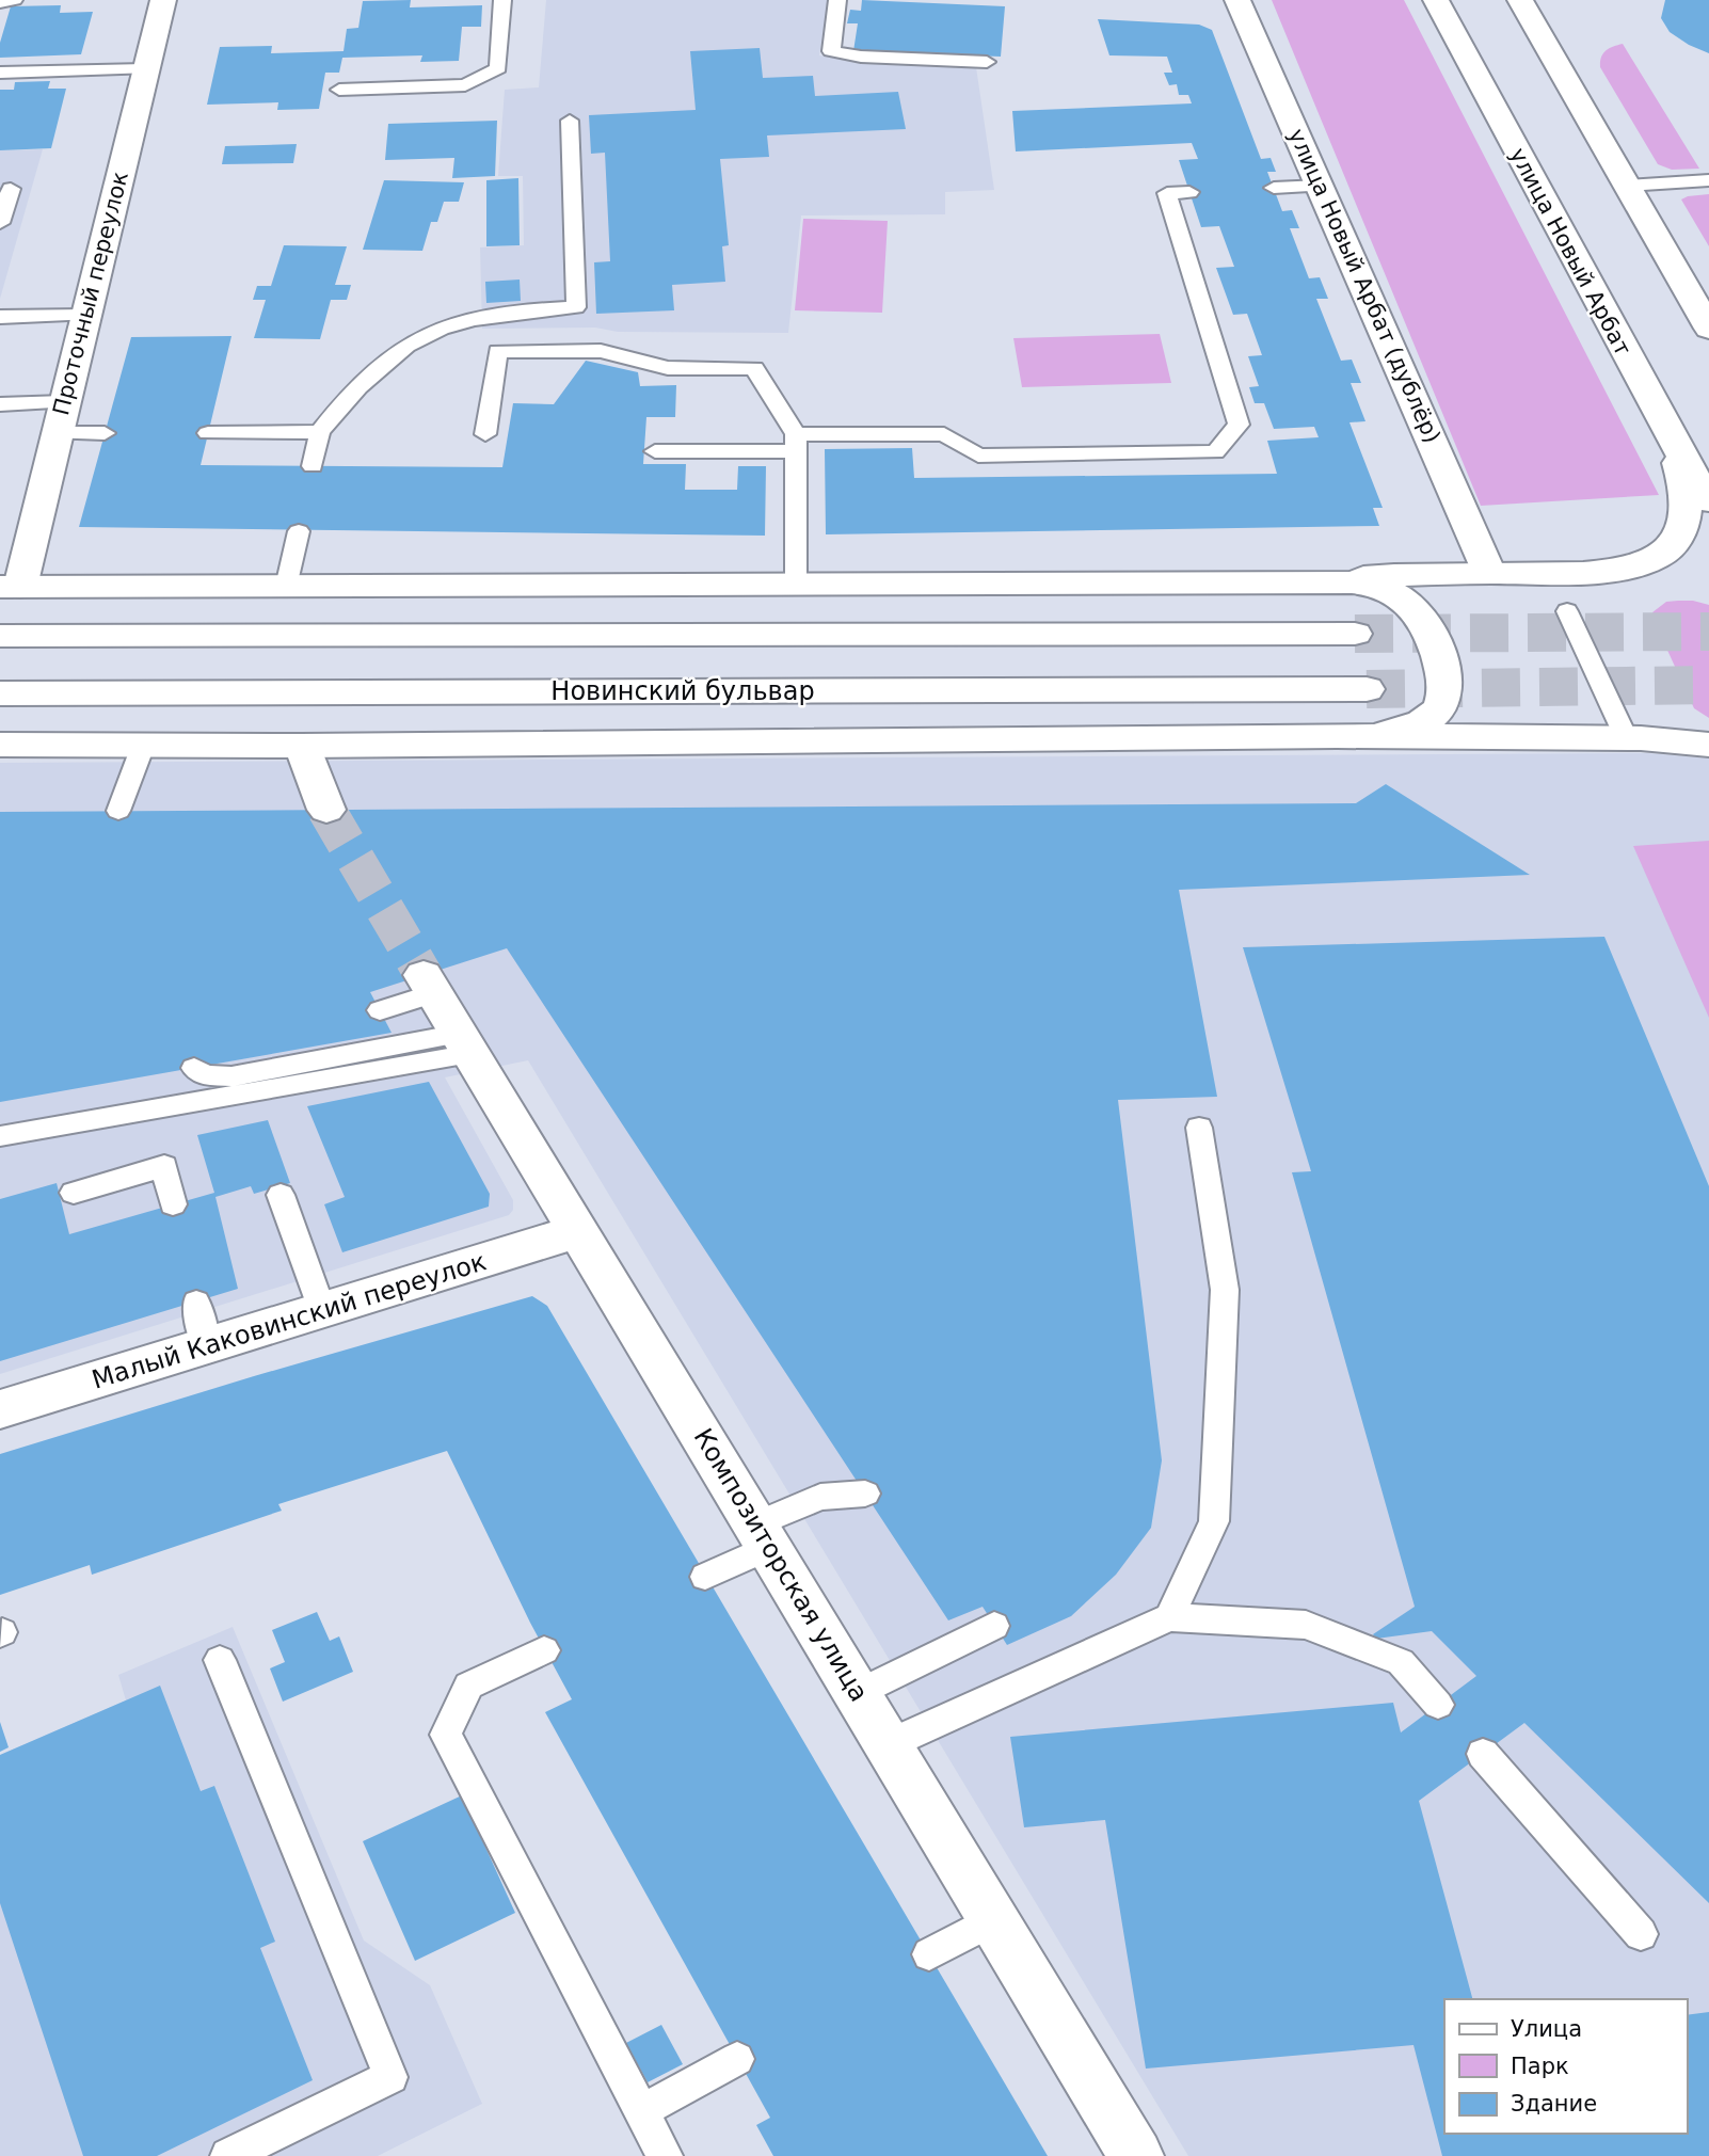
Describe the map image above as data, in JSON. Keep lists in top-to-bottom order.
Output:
{
  "streets": {
    "main road": [
      "улица Новый Арбат",
      "улица Новый Арбат (дублёр)",
      "Проточный переулок",
      "Новинский бульвар",
      "Малый Каковинский переулок",
      "Композиторская улица"
    ]
  },
  "crossings": [
    ["Малый Каковинский переулок", "Композиторская улица"]
  ],
  "legend": ["Улица", "Парк", "Здание"]
}
